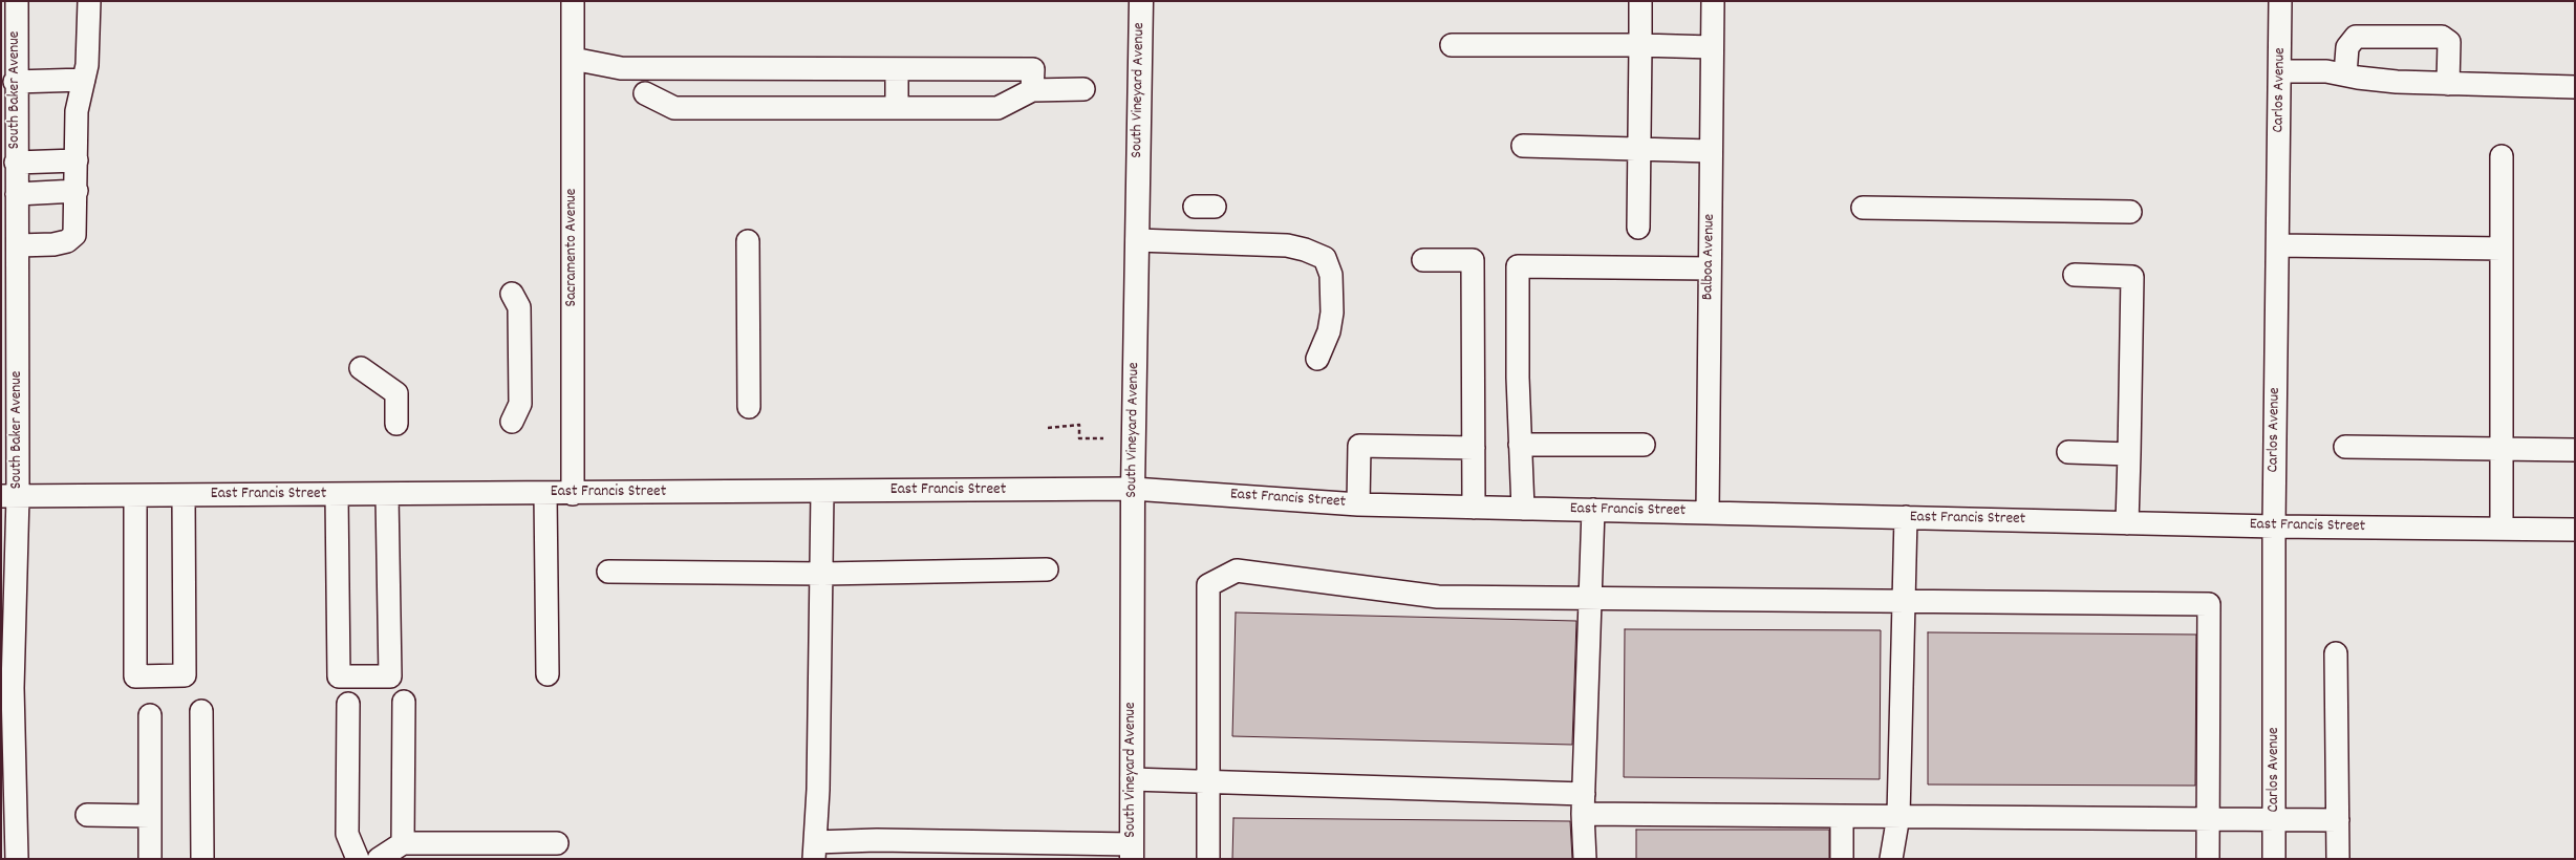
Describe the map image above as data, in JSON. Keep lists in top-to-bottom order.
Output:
{
  "streets": {
    "main road": ["South Vineyard Avenue"],
    "street": [
      "South Baker Avenue",
      "Carlos Avenue",
      "Sacramento Avenue",
      "Balboa Avenue",
      "East Francis Street"
    ]
  },
  "crossings": [
    ["South Baker Avenue", "East Francis Street"],
    ["South Vineyard Avenue", "East Francis Street"],
    ["Carlos Avenue", "East Francis Street"],
    ["Sacramento Avenue", "East Francis Street"],
    ["Balboa Avenue", "East Francis Street"]
  ]
}
